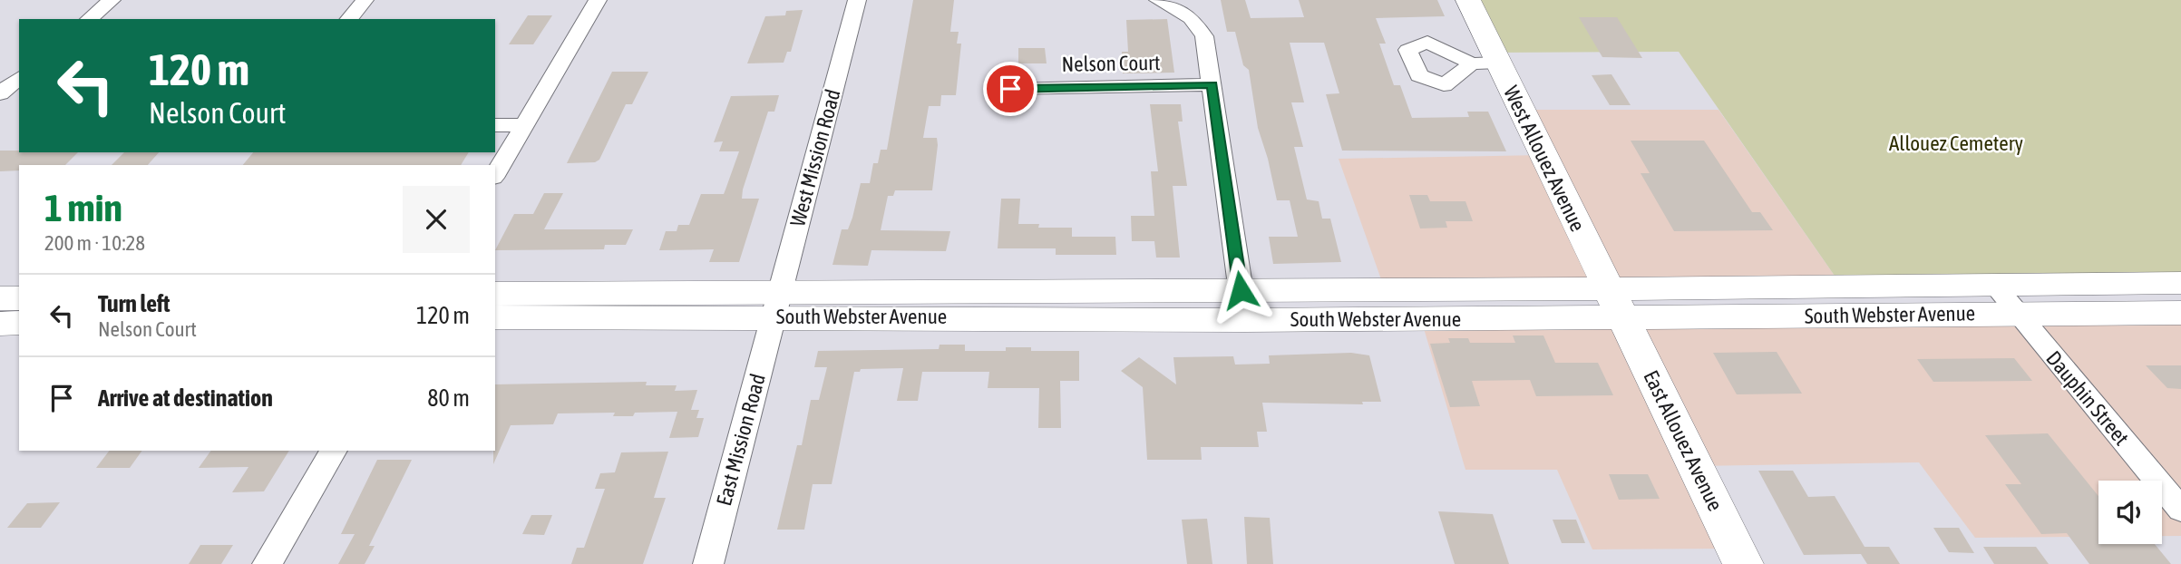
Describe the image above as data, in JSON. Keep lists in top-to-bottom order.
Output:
{
  "streets": {
    "main road": ["West Allouez Avenue", "South Webster Avenue", "East Allouez Avenue"],
    "street": [
      "Nelson Court",
      "West Mission Road",
      "Dauphin Street",
      "East Mission Road"
    ]
  },
  "crossings": [
    ["West Mission Road", "South Webster Avenue"],
    ["West Mission Road", "East Mission Road"],
    ["West Allouez Avenue", "South Webster Avenue"],
    ["West Allouez Avenue", "East Allouez Avenue"],
    ["South Webster Avenue", "Dauphin Street"],
    ["South Webster Avenue", "East Mission Road"],
    ["South Webster Avenue", "East Allouez Avenue"]
  ],
  "parks": ["Allouez Cemetery"],
  "page": {
    "turn": ["120 m", "Nelson Court"],
    "heading": ["1 min", "200 m · 10:28"],
    "list": [
      {
        "name": "Turn left",
        "note": "Nelson Court",
        "value": "120 m"
      },
      {
        "name": "Arrive at destination",
        "value": "80 m"
      }
    ]
  }
}
